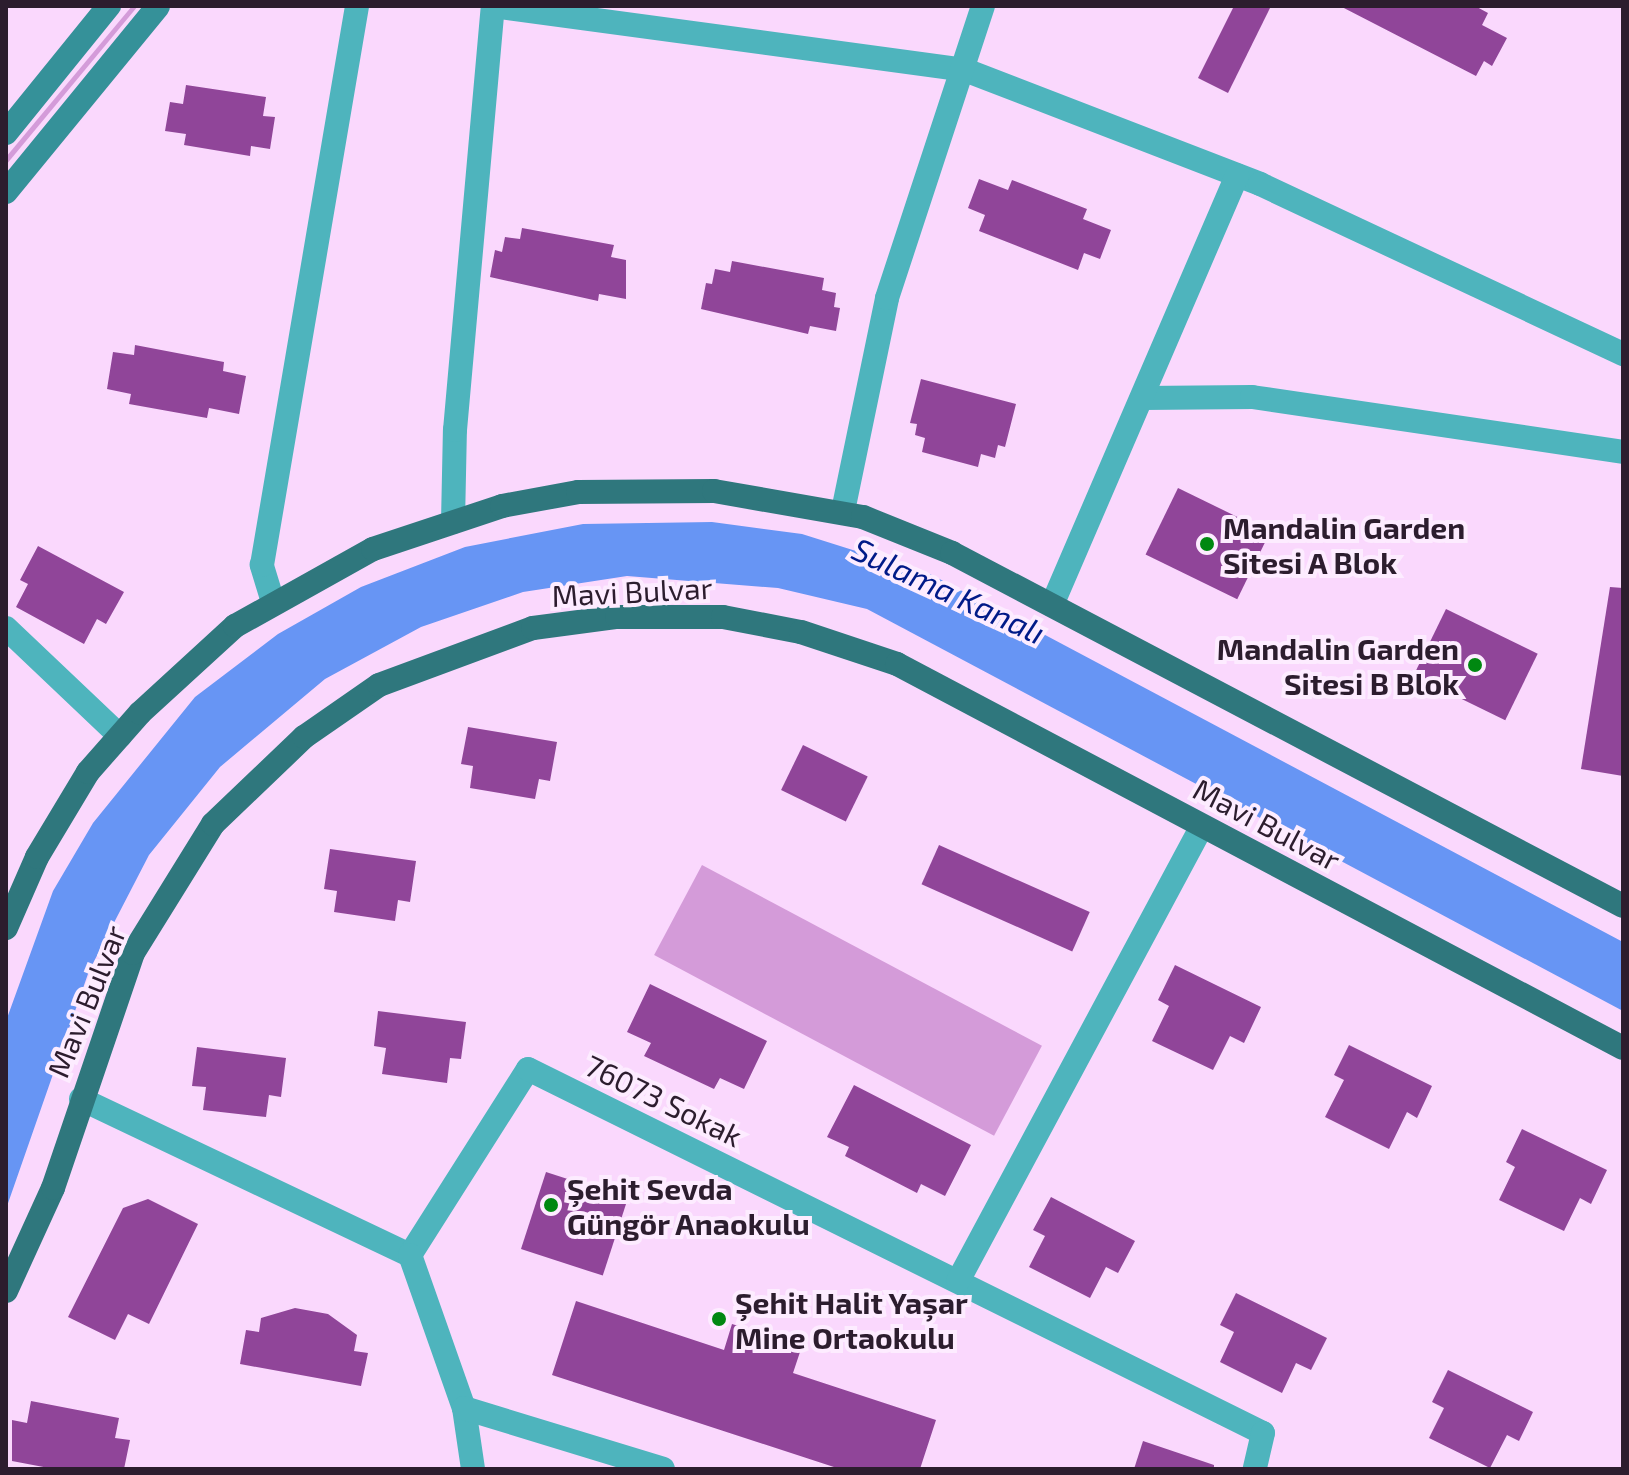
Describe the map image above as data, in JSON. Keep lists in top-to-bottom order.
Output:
{
  "streets": {
    "main road": ["Mavi Bulvar"],
    "street": ["76073 Sokak"]
  },
  "water": ["Sulama Kanalı"],
  "places": [
    "Mandalin Garden Sitesi A Blok",
    "Mandalin Garden Sitesi B Blok",
    "Şehit Sevda Güngör Anaokulu",
    "Şehit Halit Yaşar Mine Ortaokulu"
  ]
}
